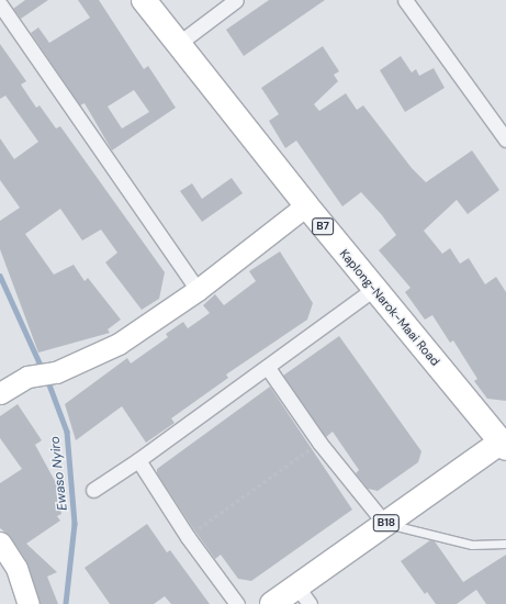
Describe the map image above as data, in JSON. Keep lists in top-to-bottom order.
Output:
{
  "streets": {
    "highway": ["B7", "Kaplong-Narok-Maai Road", "B18"]
  },
  "crossings": [
    ["Kaplong-Narok-Maai Road", "B18"]
  ],
  "water": ["Ewaso Nyiro"]
}
